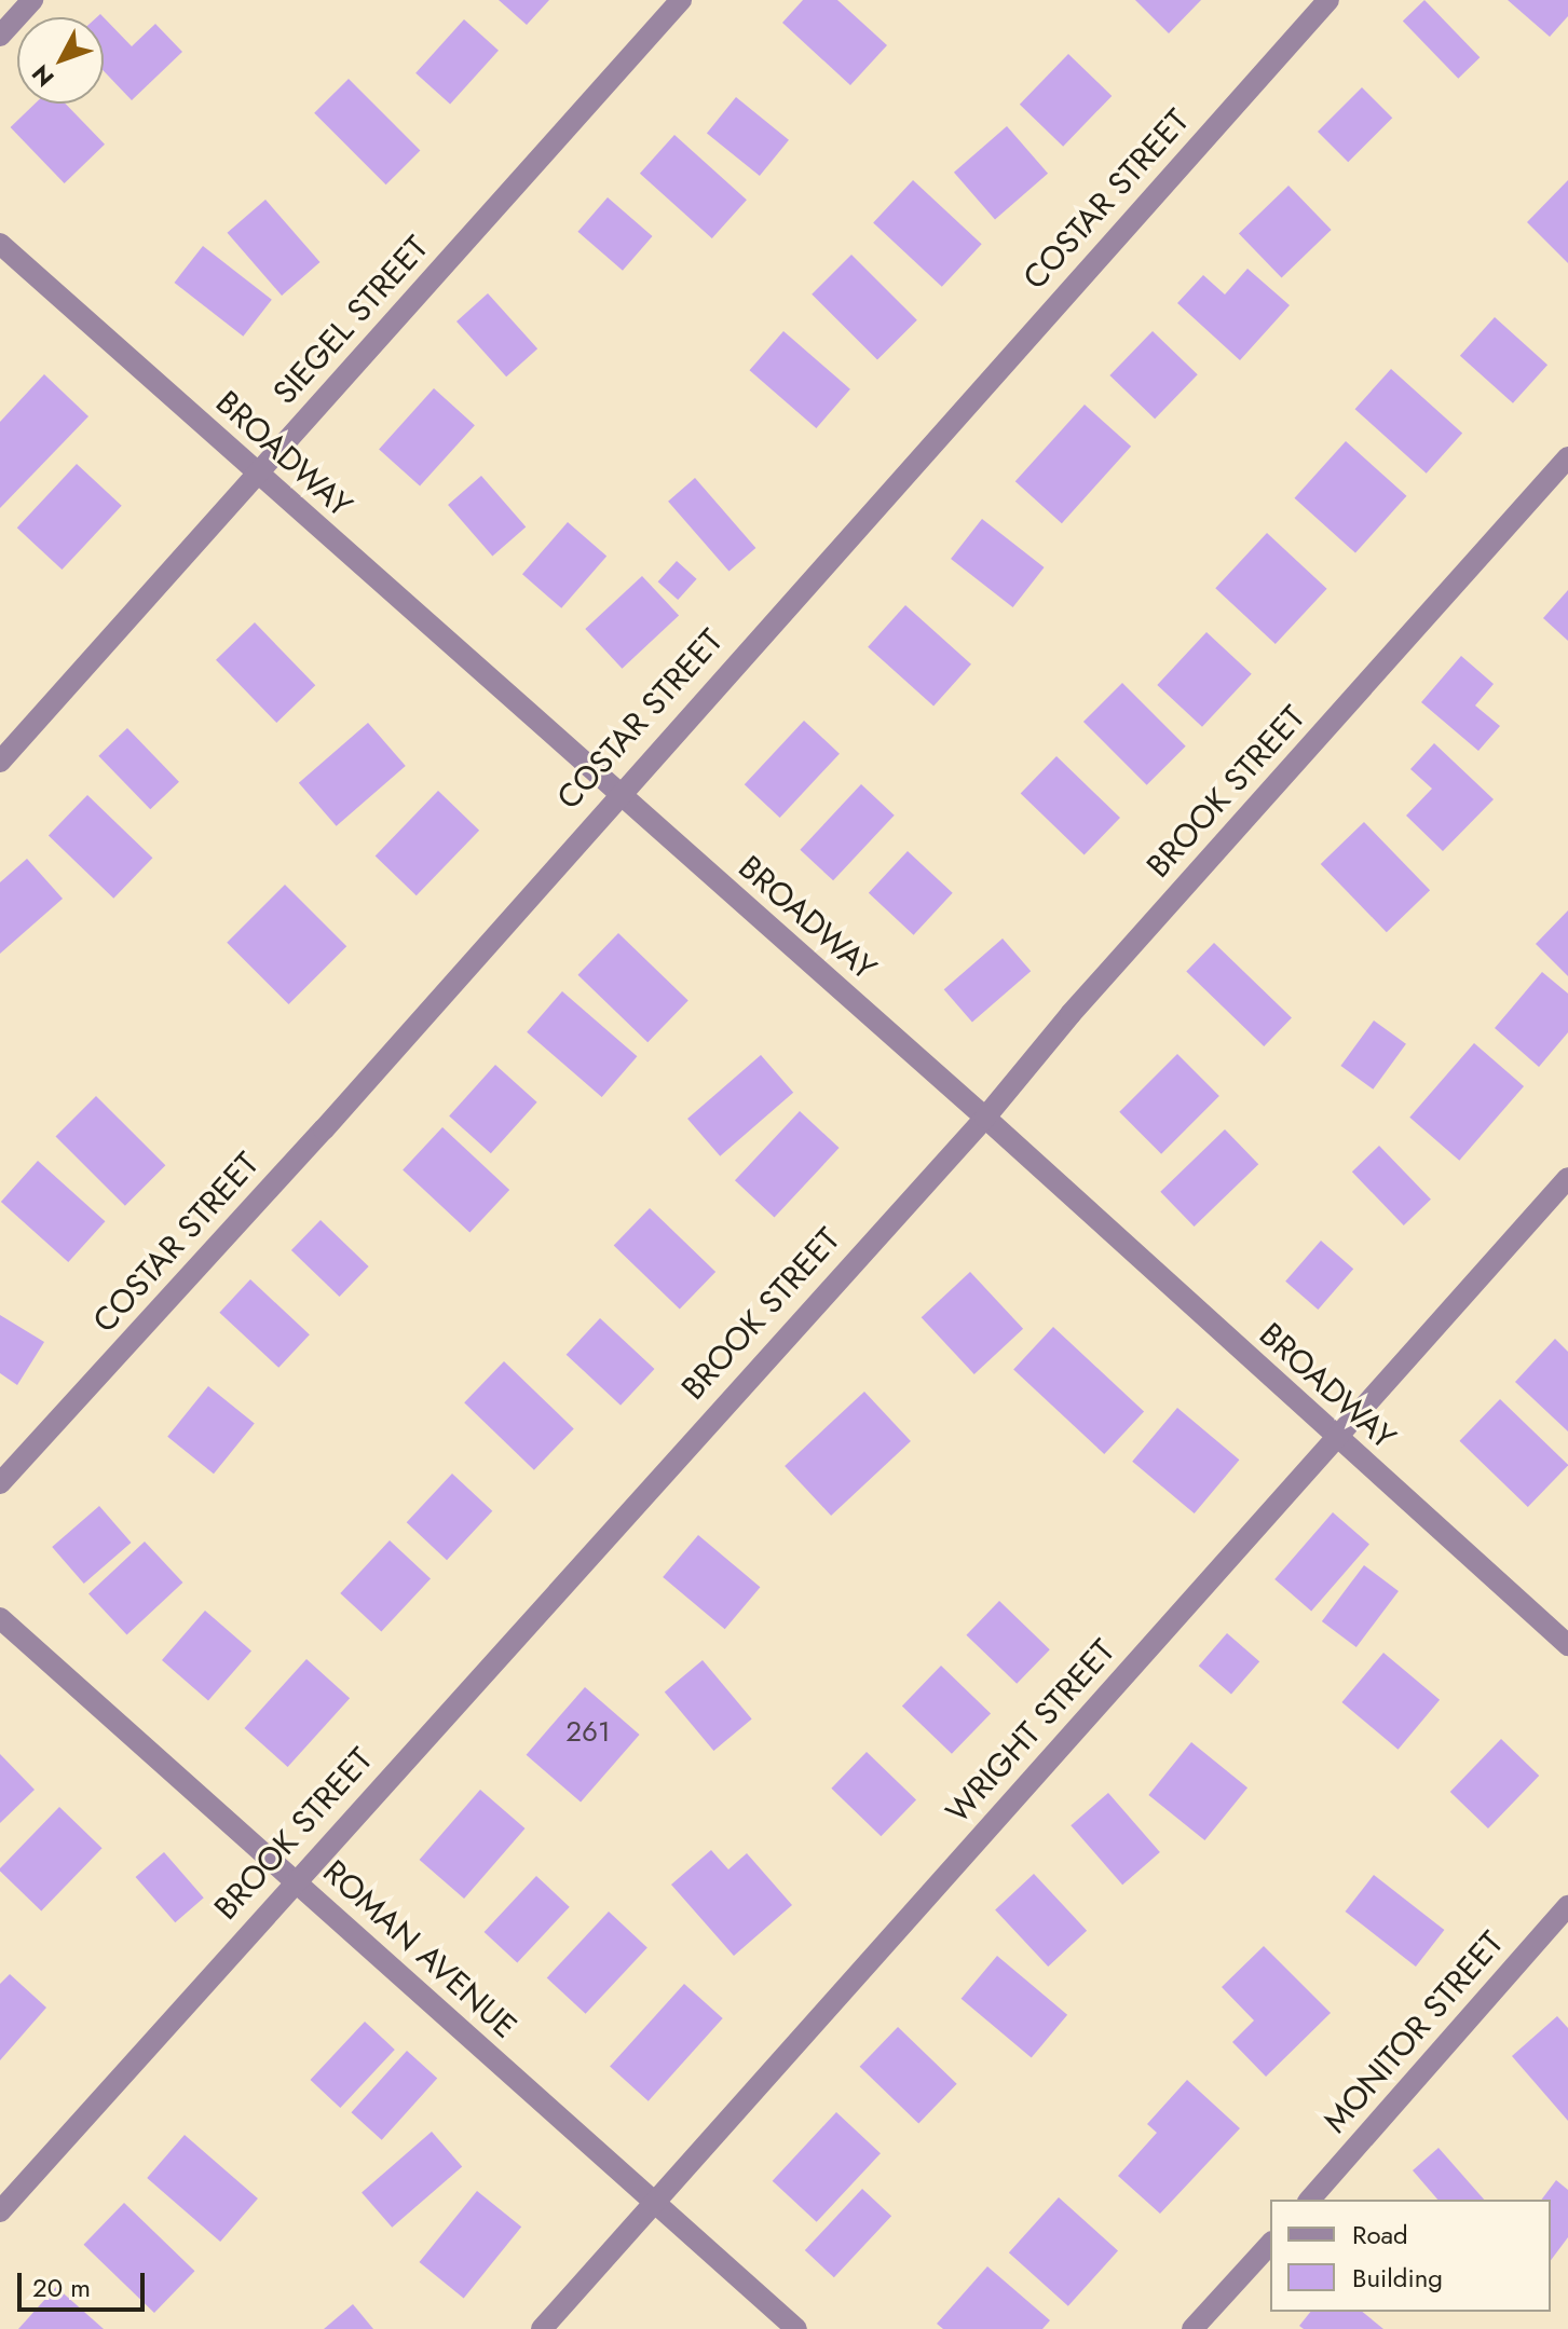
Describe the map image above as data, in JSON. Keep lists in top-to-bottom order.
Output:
{
  "streets": {
    "street": [
      "COSTAR STREET",
      "SIEGEL STREET",
      "BROADWAY",
      "BROOK STREET",
      "WRIGHT STREET",
      "ROMAN AVENUE",
      "MONITOR STREET"
    ]
  },
  "crossings": [
    ["COSTAR STREET", "BROADWAY"],
    ["SIEGEL STREET", "BROADWAY"],
    ["BROADWAY", "BROOK STREET"],
    ["BROADWAY", "WRIGHT STREET"],
    ["BROOK STREET", "ROMAN AVENUE"],
    ["WRIGHT STREET", "ROMAN AVENUE"]
  ],
  "house_numbers": ["261"],
  "legend": ["Road", "Building"],
  "scale_bar": "20 m",
  "north": "bottom left"
}
